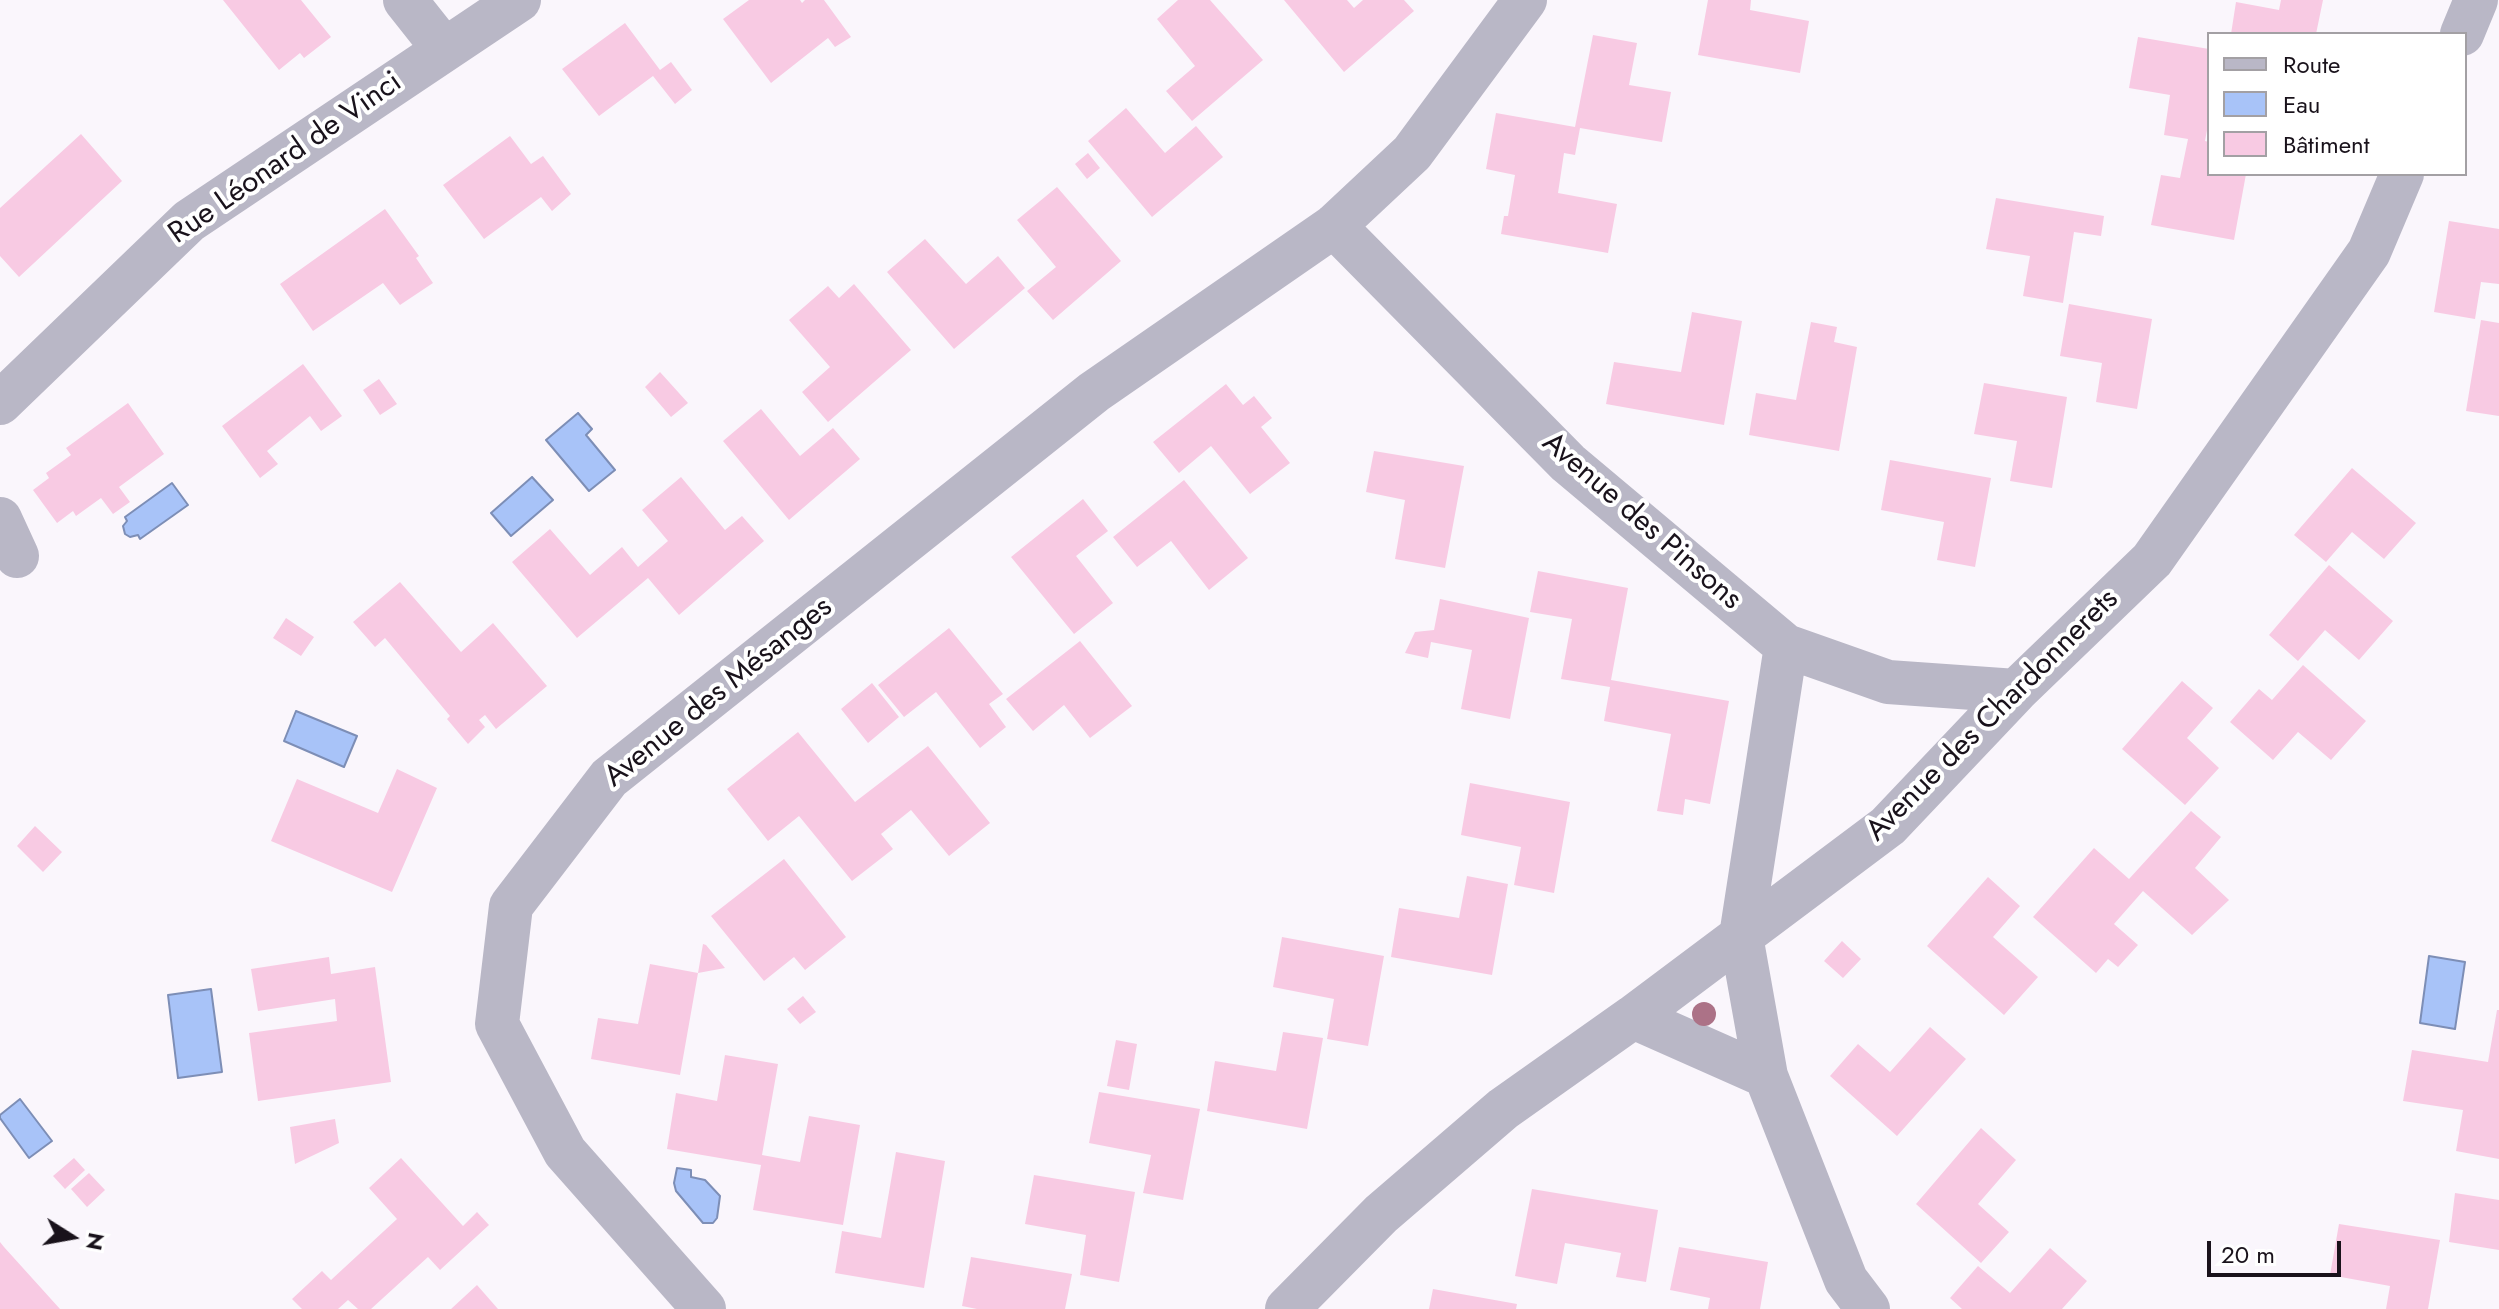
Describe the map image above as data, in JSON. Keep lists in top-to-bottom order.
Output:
{
  "streets": {
    "street": [
      "Rue Léonard de Vinci",
      "Avenue des Pinsons",
      "Avenue des Mésanges",
      "Avenue des Chardonnerets"
    ]
  },
  "crossings": [
    ["Avenue des Pinsons", "Avenue des Mésanges"],
    ["Avenue des Pinsons", "Avenue des Chardonnerets"]
  ],
  "legend": ["Route", "Eau", "Bâtiment"],
  "scale_bar": "20 m",
  "north": "right"
}
